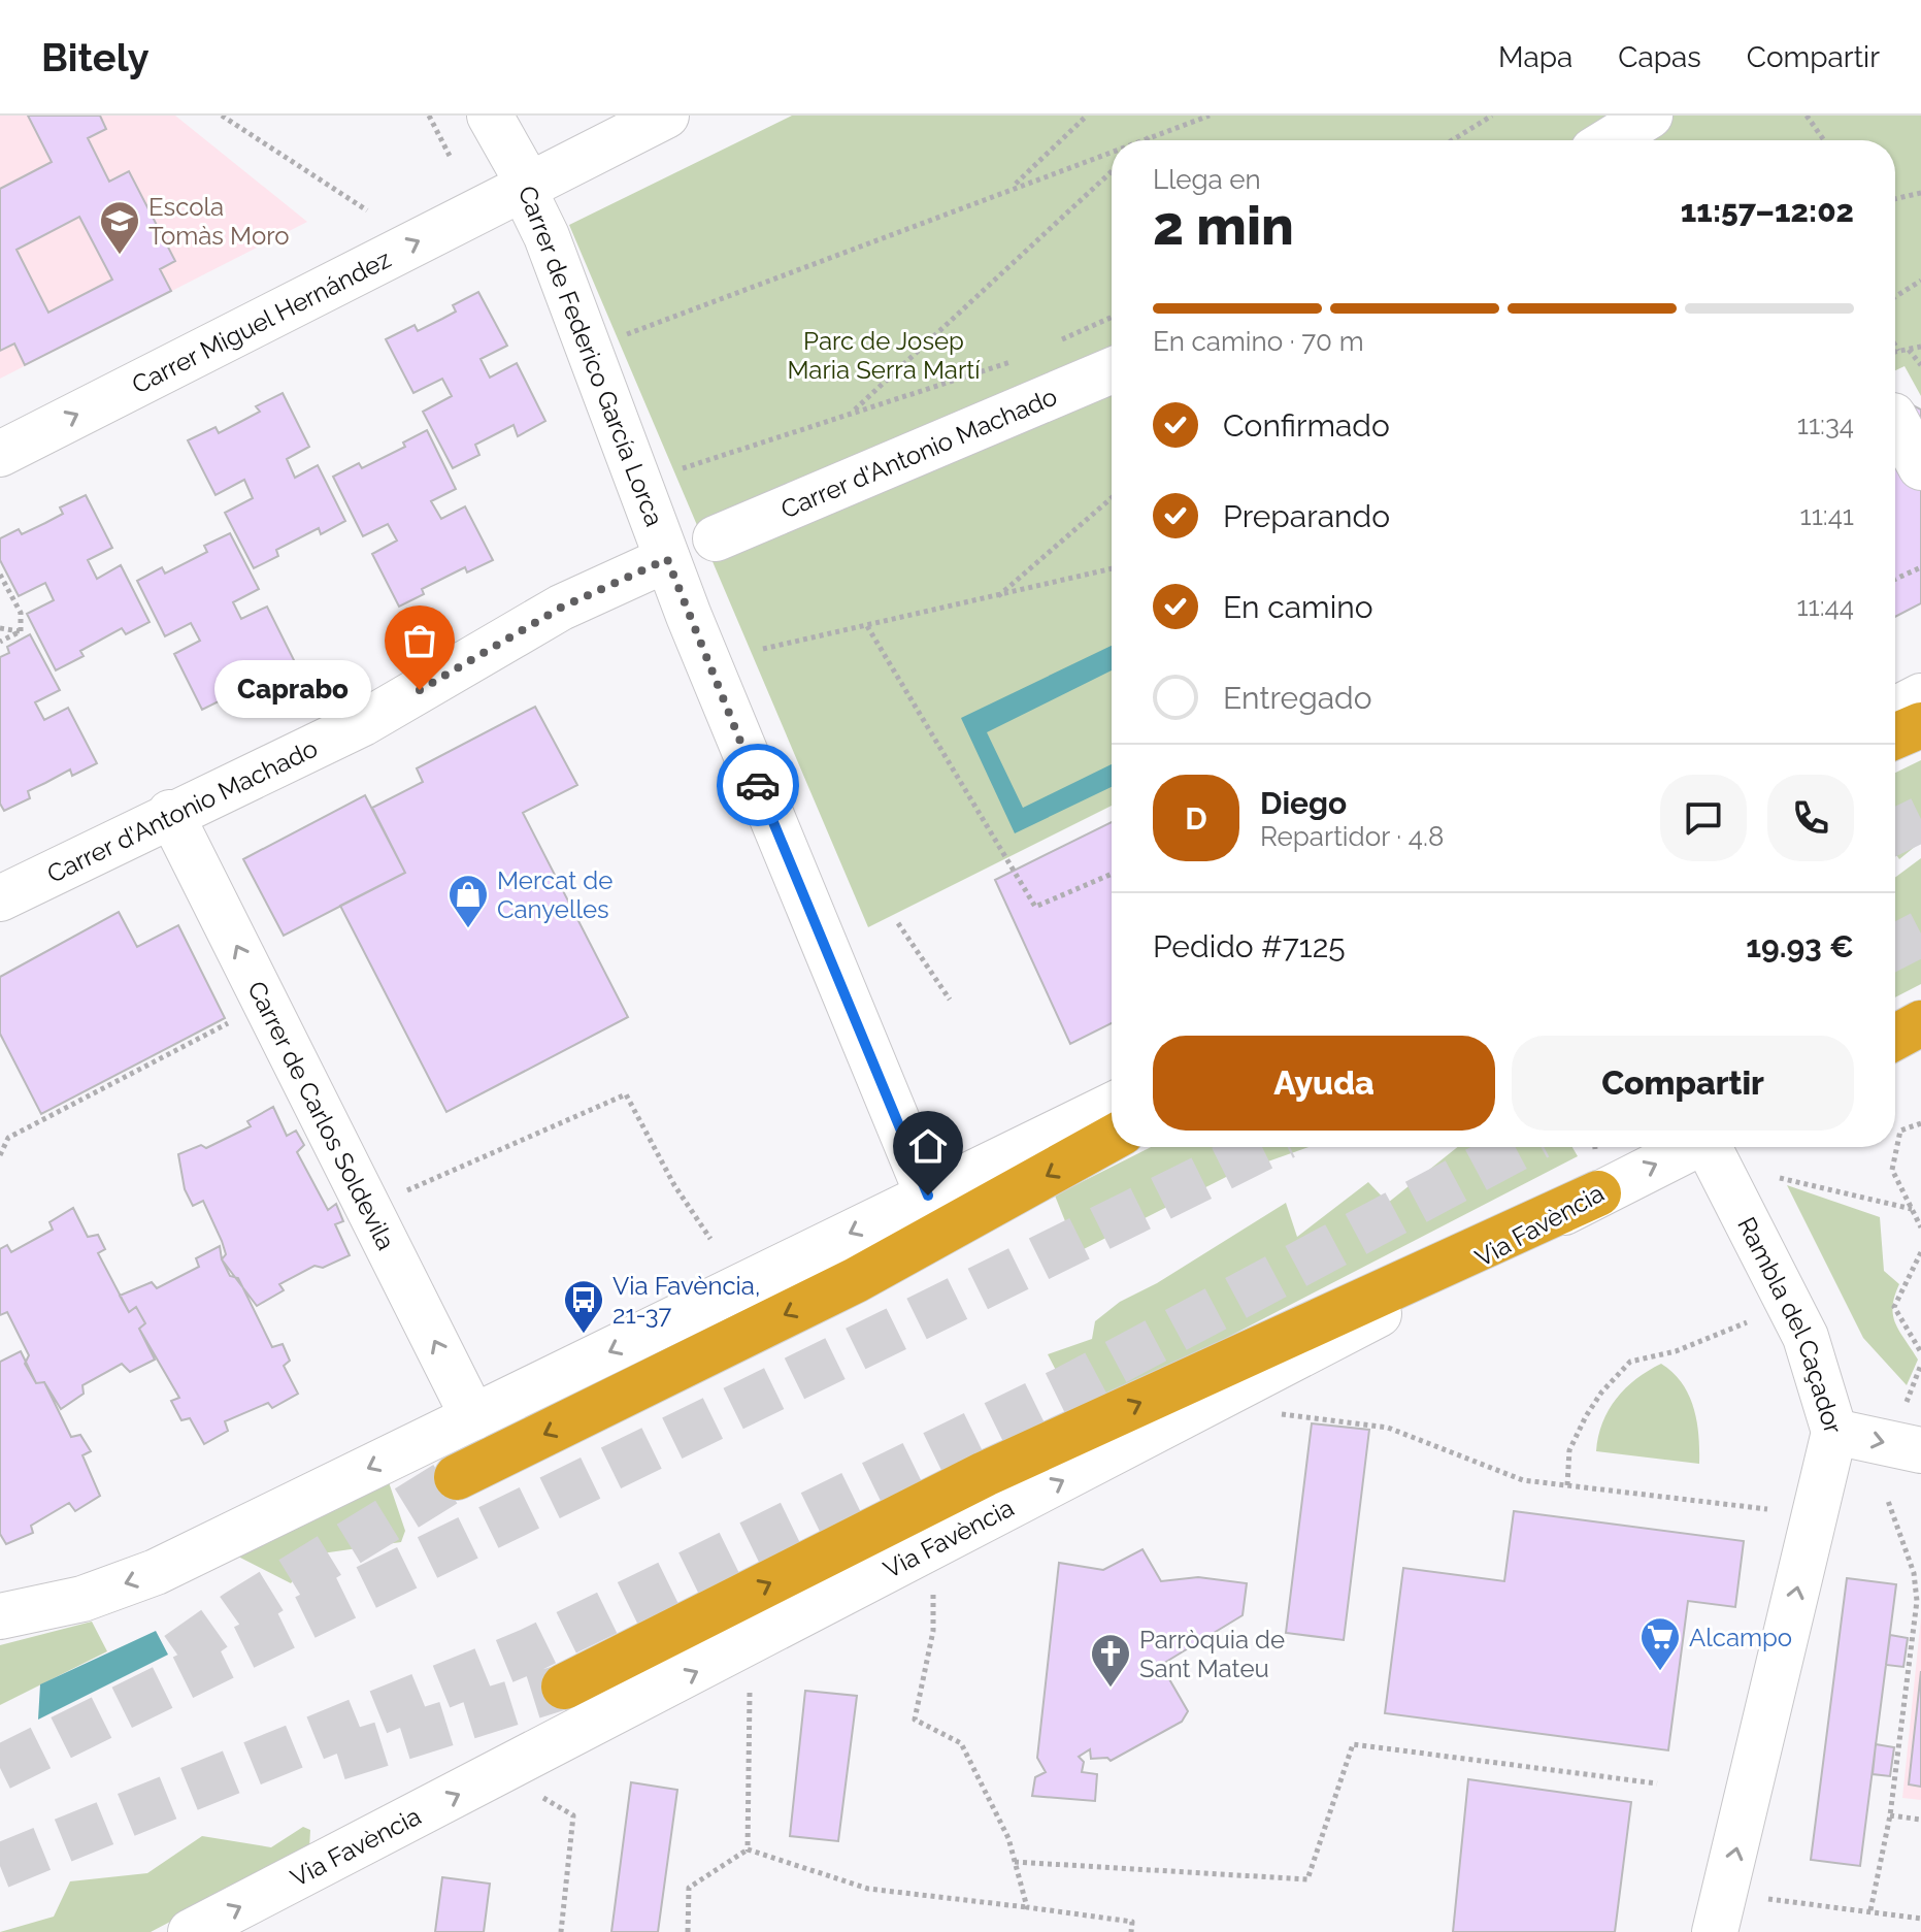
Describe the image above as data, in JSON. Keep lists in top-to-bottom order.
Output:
{
  "streets": {
    "street": [
      "Carrer Miguel Hernández",
      "Carrer de Federico García Lorca",
      "Carrer d'Antonio Machado",
      "Carrer de Carlos Soldevila",
      "Via Favència",
      "Rambla del Caçador"
    ]
  },
  "crossings": [
    ["Carrer Miguel Hernández", "Carrer de Federico García Lorca"],
    ["Carrer de Federico García Lorca", "Carrer d'Antonio Machado"],
    ["Carrer d'Antonio Machado", "Carrer de Carlos Soldevila"]
  ],
  "one_way": ["Carrer Miguel Hernández", "Carrer de Carlos Soldevila"],
  "parks": ["Parc de Josep Maria Serra Martí"],
  "places": {
    "school or university": ["Escola Tomàs Moro"],
    "other": ["Caprabo"],
    "shop": ["Mercat de Canyelles"],
    "bus stop": ["Via Favència, 21-37"],
    "supermarket": ["Alcampo"],
    "church": ["Parròquia de Sant Mateu"]
  },
  "page": {
    "header": "Bitely",
    "nav": ["Mapa", "Capas", "Compartir"],
    "heading": ["2 min", "Llega en", "11:57–12:02"],
    "panel": [
      "Diego",
      "Repartidor · 4.8",
      "Pedido #7125",
      "19.93 €"
    ],
    "bar": "En camino · 70 m",
    "list": [
      ["Confirmado", "11:34"],
      ["Preparando", "11:41"],
      ["En camino", "11:44"],
      "Entregado"
    ],
    "bubble": "Caprabo",
    "round": "D",
    "buttons": ["Ayuda", "Compartir"]
  }
}
